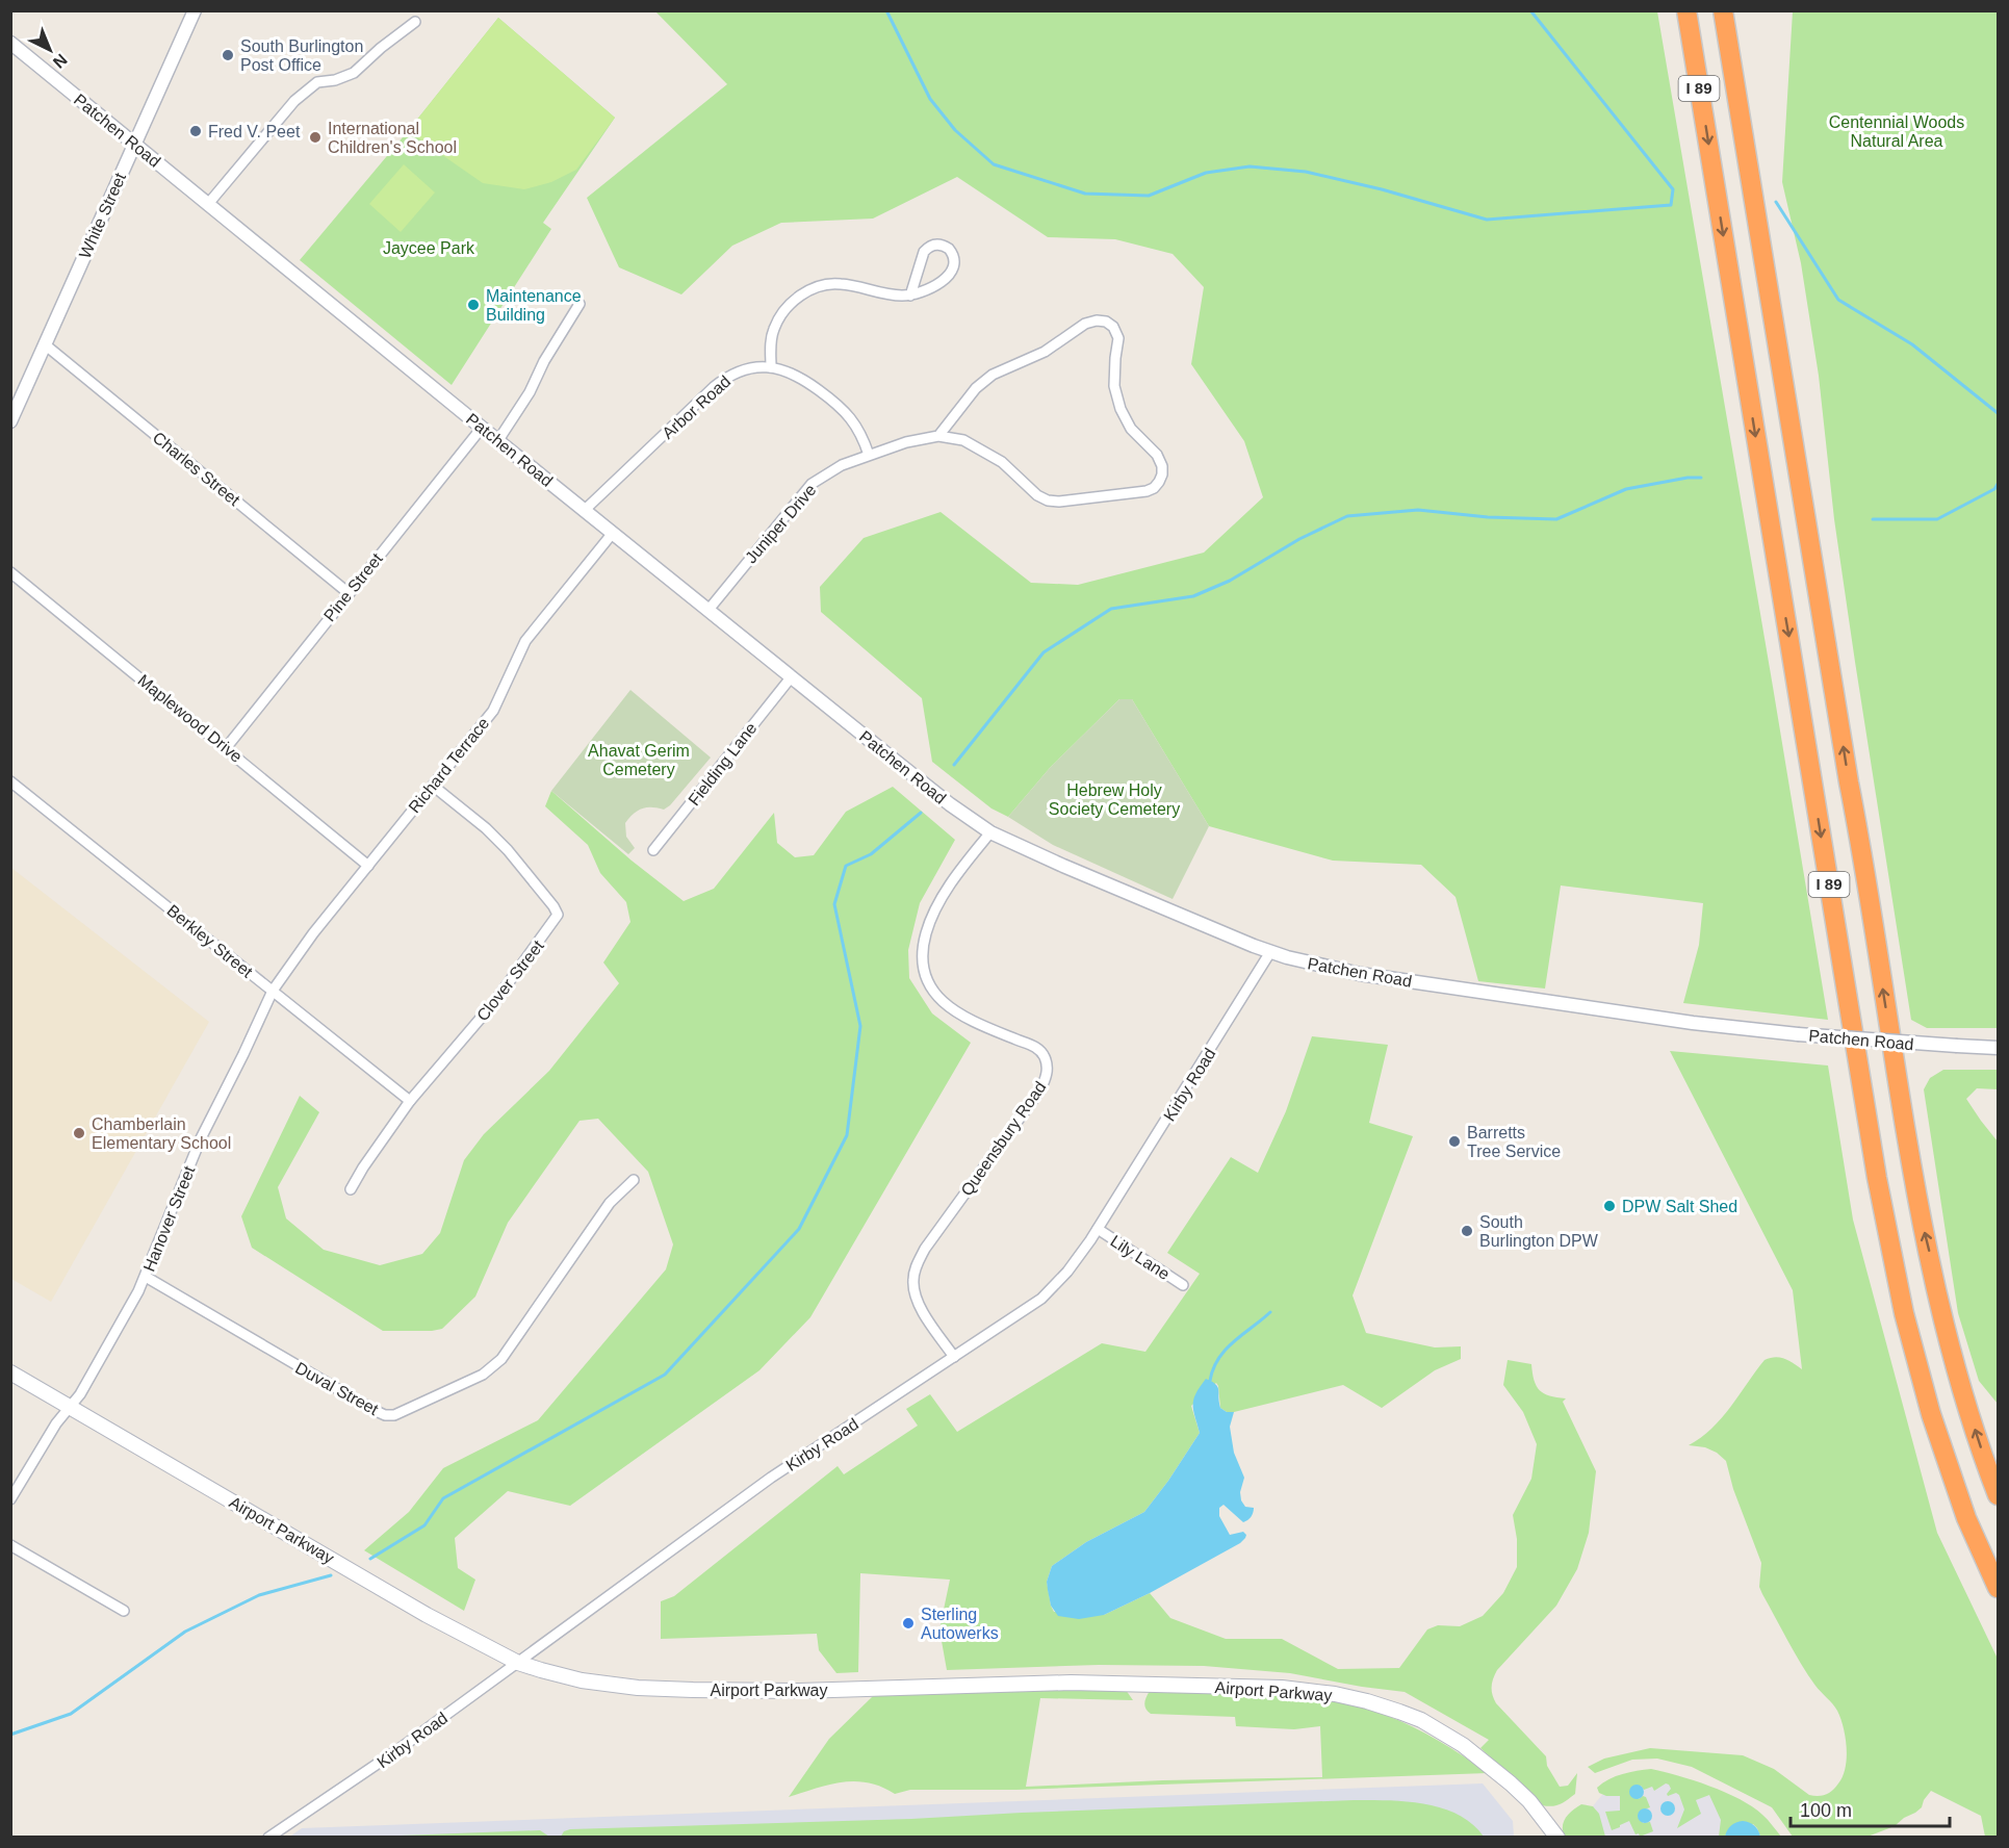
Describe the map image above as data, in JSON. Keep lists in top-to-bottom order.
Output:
{
  "streets": {
    "highway": ["I 89"],
    "main road": ["Airport Parkway"],
    "street": [
      "Patchen Road",
      "White Street",
      "Arbor Road",
      "Charles Street",
      "Juniper Drive",
      "Pine Street",
      "Maplewood Drive",
      "Fielding Lane",
      "Richard Terrace",
      "Berkley Street",
      "Clover Street",
      "Kirby Road",
      "Queensbury Road",
      "Hanover Street",
      "Lily Lane",
      "Duval Street"
    ]
  },
  "crossings": [
    ["Patchen Road", "White Street"],
    ["Patchen Road", "Arbor Road"],
    ["Patchen Road", "Juniper Drive"],
    ["Patchen Road", "Pine Street"],
    ["Patchen Road", "Fielding Lane"],
    ["Patchen Road", "Richard Terrace"],
    ["Patchen Road", "Kirby Road"],
    ["Patchen Road", "Queensbury Road"],
    ["White Street", "Charles Street"],
    ["Arbor Road", "Juniper Drive"],
    ["Charles Street", "Pine Street"],
    ["Pine Street", "Maplewood Drive"],
    ["Maplewood Drive", "Richard Terrace"],
    ["Richard Terrace", "Berkley Street"],
    ["Richard Terrace", "Clover Street"],
    ["Richard Terrace", "Hanover Street"],
    ["Berkley Street", "Clover Street"],
    ["Berkley Street", "Hanover Street"],
    ["Kirby Road", "Queensbury Road"],
    ["Kirby Road", "Lily Lane"],
    ["Kirby Road", "Airport Parkway"],
    ["Hanover Street", "Duval Street"],
    ["Hanover Street", "Airport Parkway"]
  ],
  "parks": [
    "Centennial Woods Natural Area",
    "Jaycee Park",
    "Ahavat Gerim Cemetery",
    "Hebrew Holy Society Cemetery"
  ],
  "places": [
    "South Burlington Post Office",
    "Fred V. Peet",
    "International Children's School",
    "Maintenance Building",
    "Chamberlain Elementary School",
    "Barretts Tree Service",
    "DPW Salt Shed",
    "South Burlington DPW",
    "Sterling Autowerks"
  ],
  "scale_bar": "100 m",
  "north": "bottom right"
}
